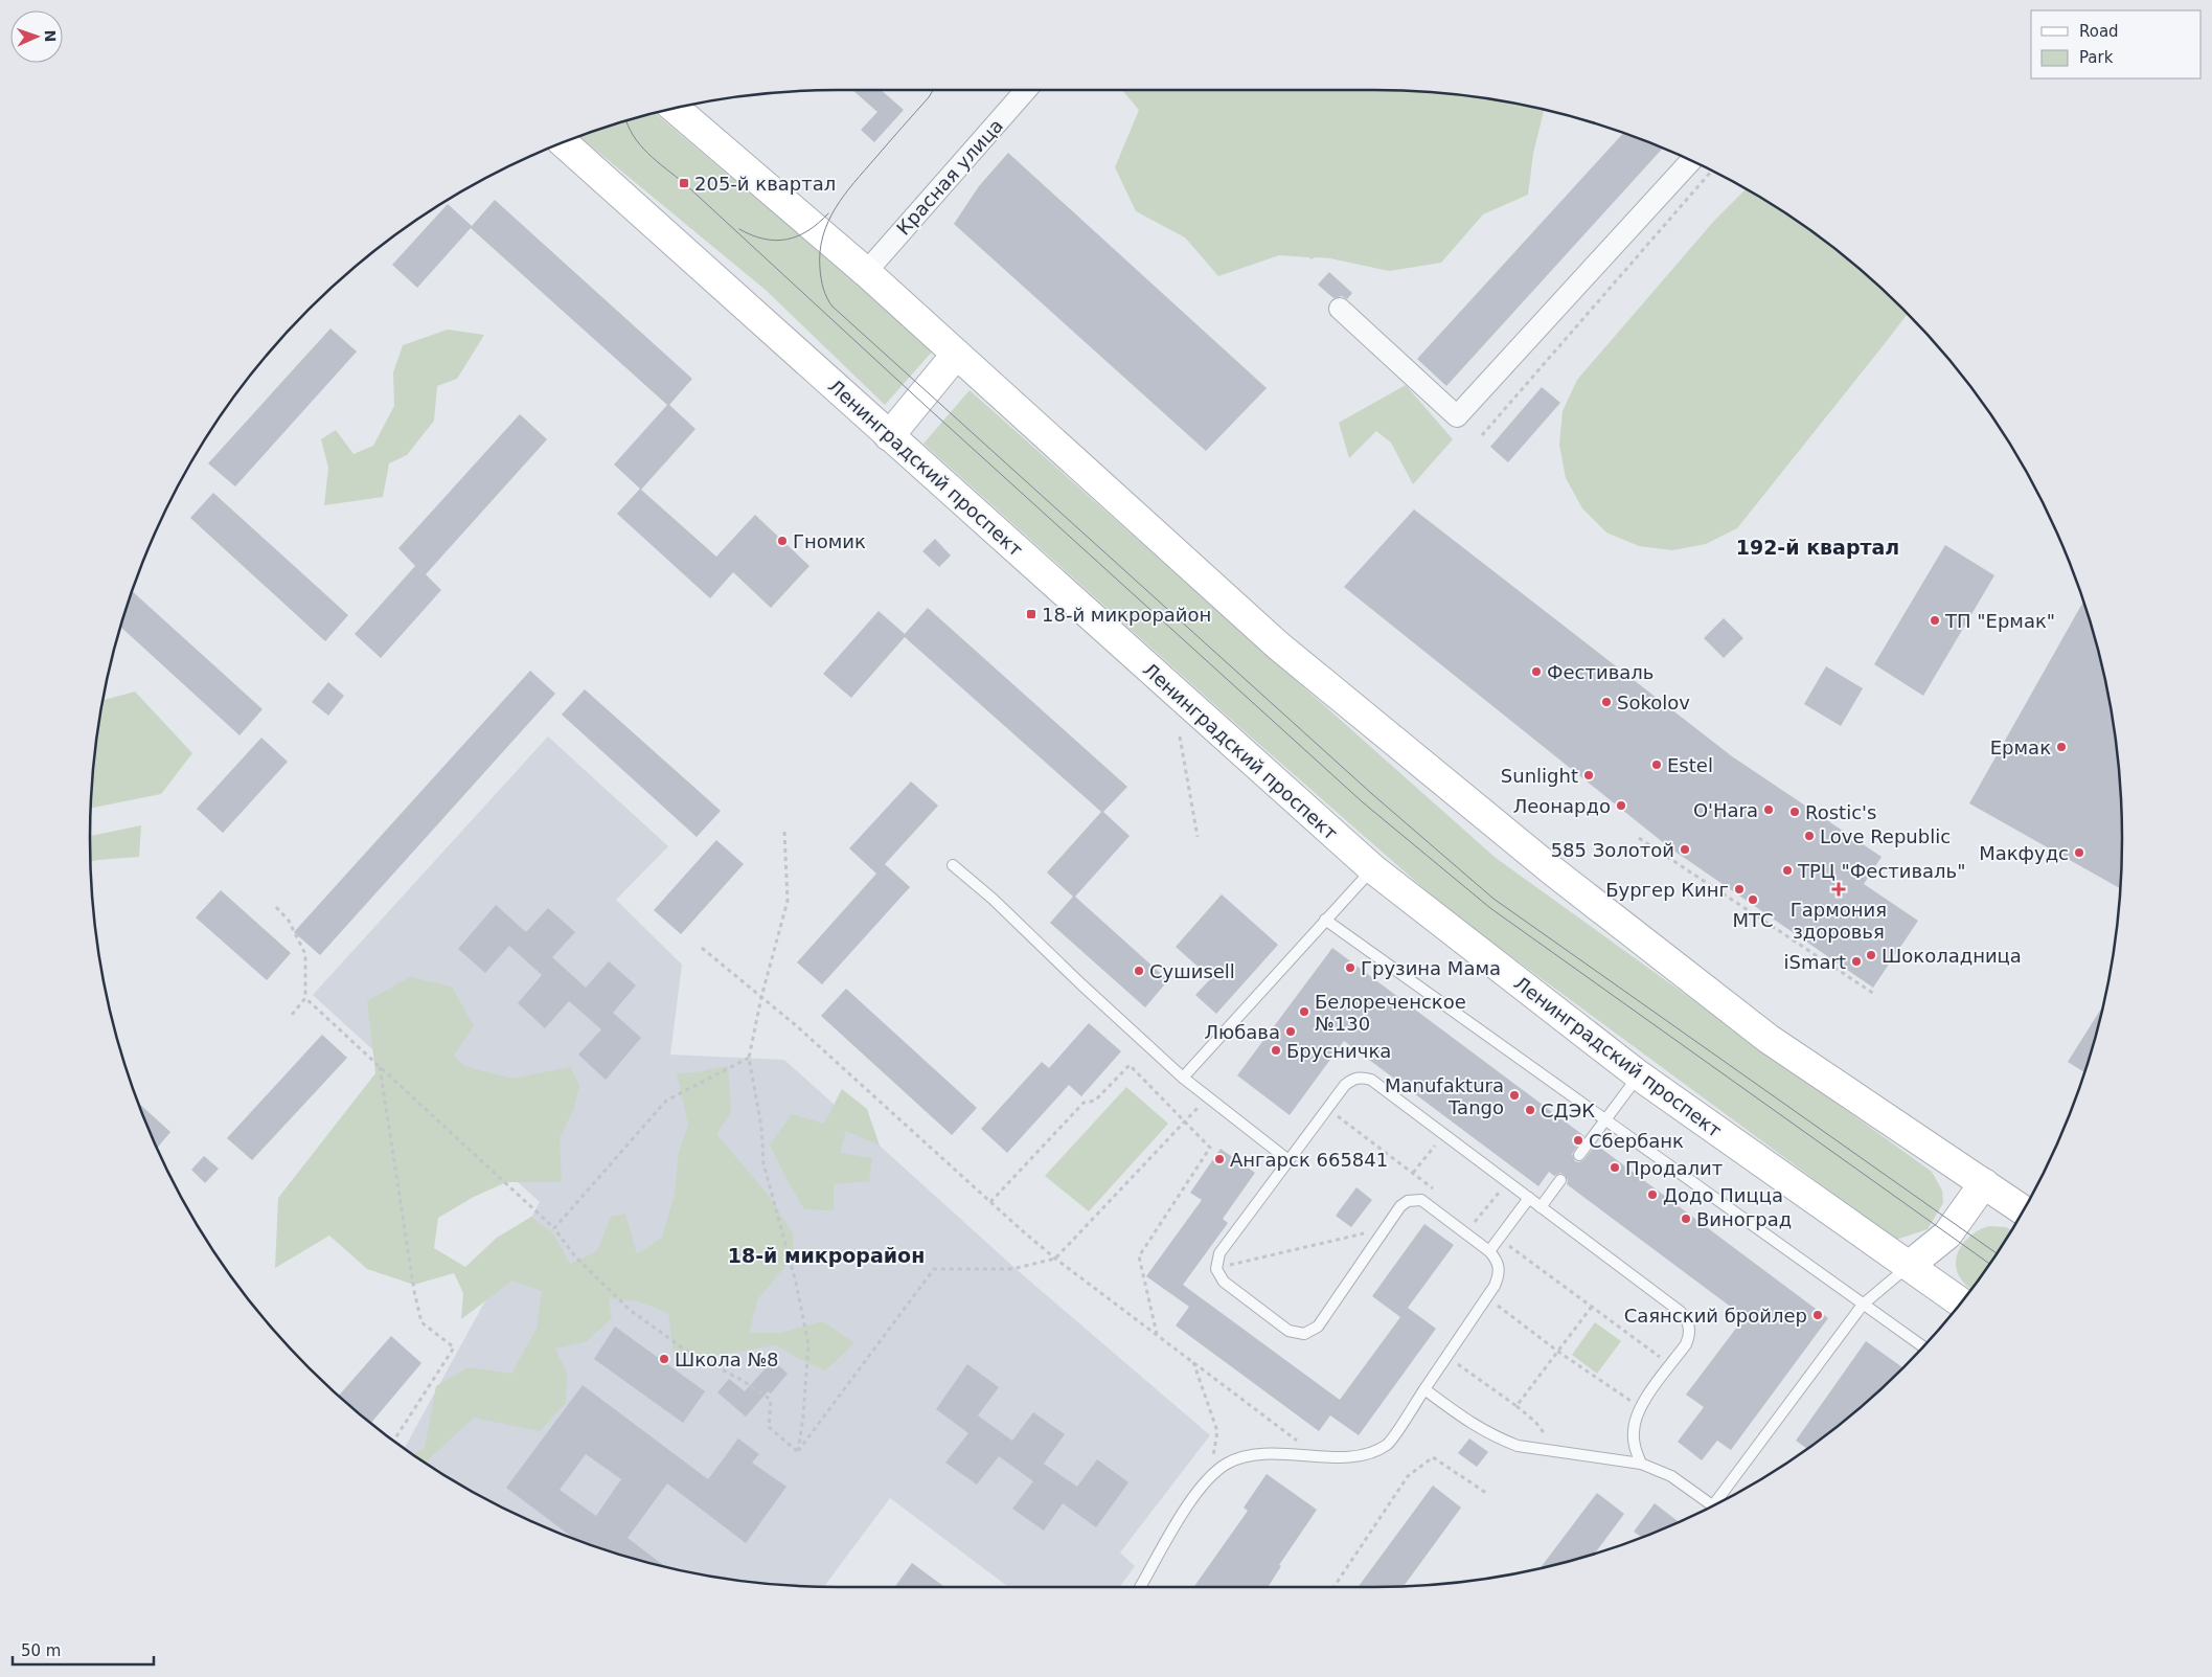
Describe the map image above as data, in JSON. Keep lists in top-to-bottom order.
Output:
{
  "streets": {
    "main road": ["Ленинградский проспект"],
    "street": ["Красная улица"]
  },
  "districts": ["192-й квартал", "18-й микрорайон"],
  "places": {
    "transit": ["205-й квартал", "18-й микрорайон"],
    "other": [
      "Гномик",
      "ТП \"Ермак\"",
      "Фестиваль",
      "Sokolov",
      "Ермак",
      "Estel",
      "Sunlight",
      "Леонардо",
      "O'Hara",
      "Rostic's",
      "Love Republic",
      "585 Золотой",
      "Макфудс",
      "ТРЦ \"Фестиваль\"",
      "Бургер Кинг",
      "МТС",
      "Шоколадница",
      "iSmart",
      "Грузина Мама",
      "Сушиsell",
      "Белореченское №130",
      "Любава",
      "Брусничка",
      "Manufaktura Tango",
      "СДЭК",
      "Сбербанк",
      "Ангарск 665841",
      "Продалит",
      "Додо Пицца",
      "Виноград",
      "Саянский бройлер",
      "Школа №8"
    ],
    "health": ["Гармония здоровья"]
  },
  "legend": ["Road", "Park"],
  "scale_bar": "50 m",
  "north": "right"
}
